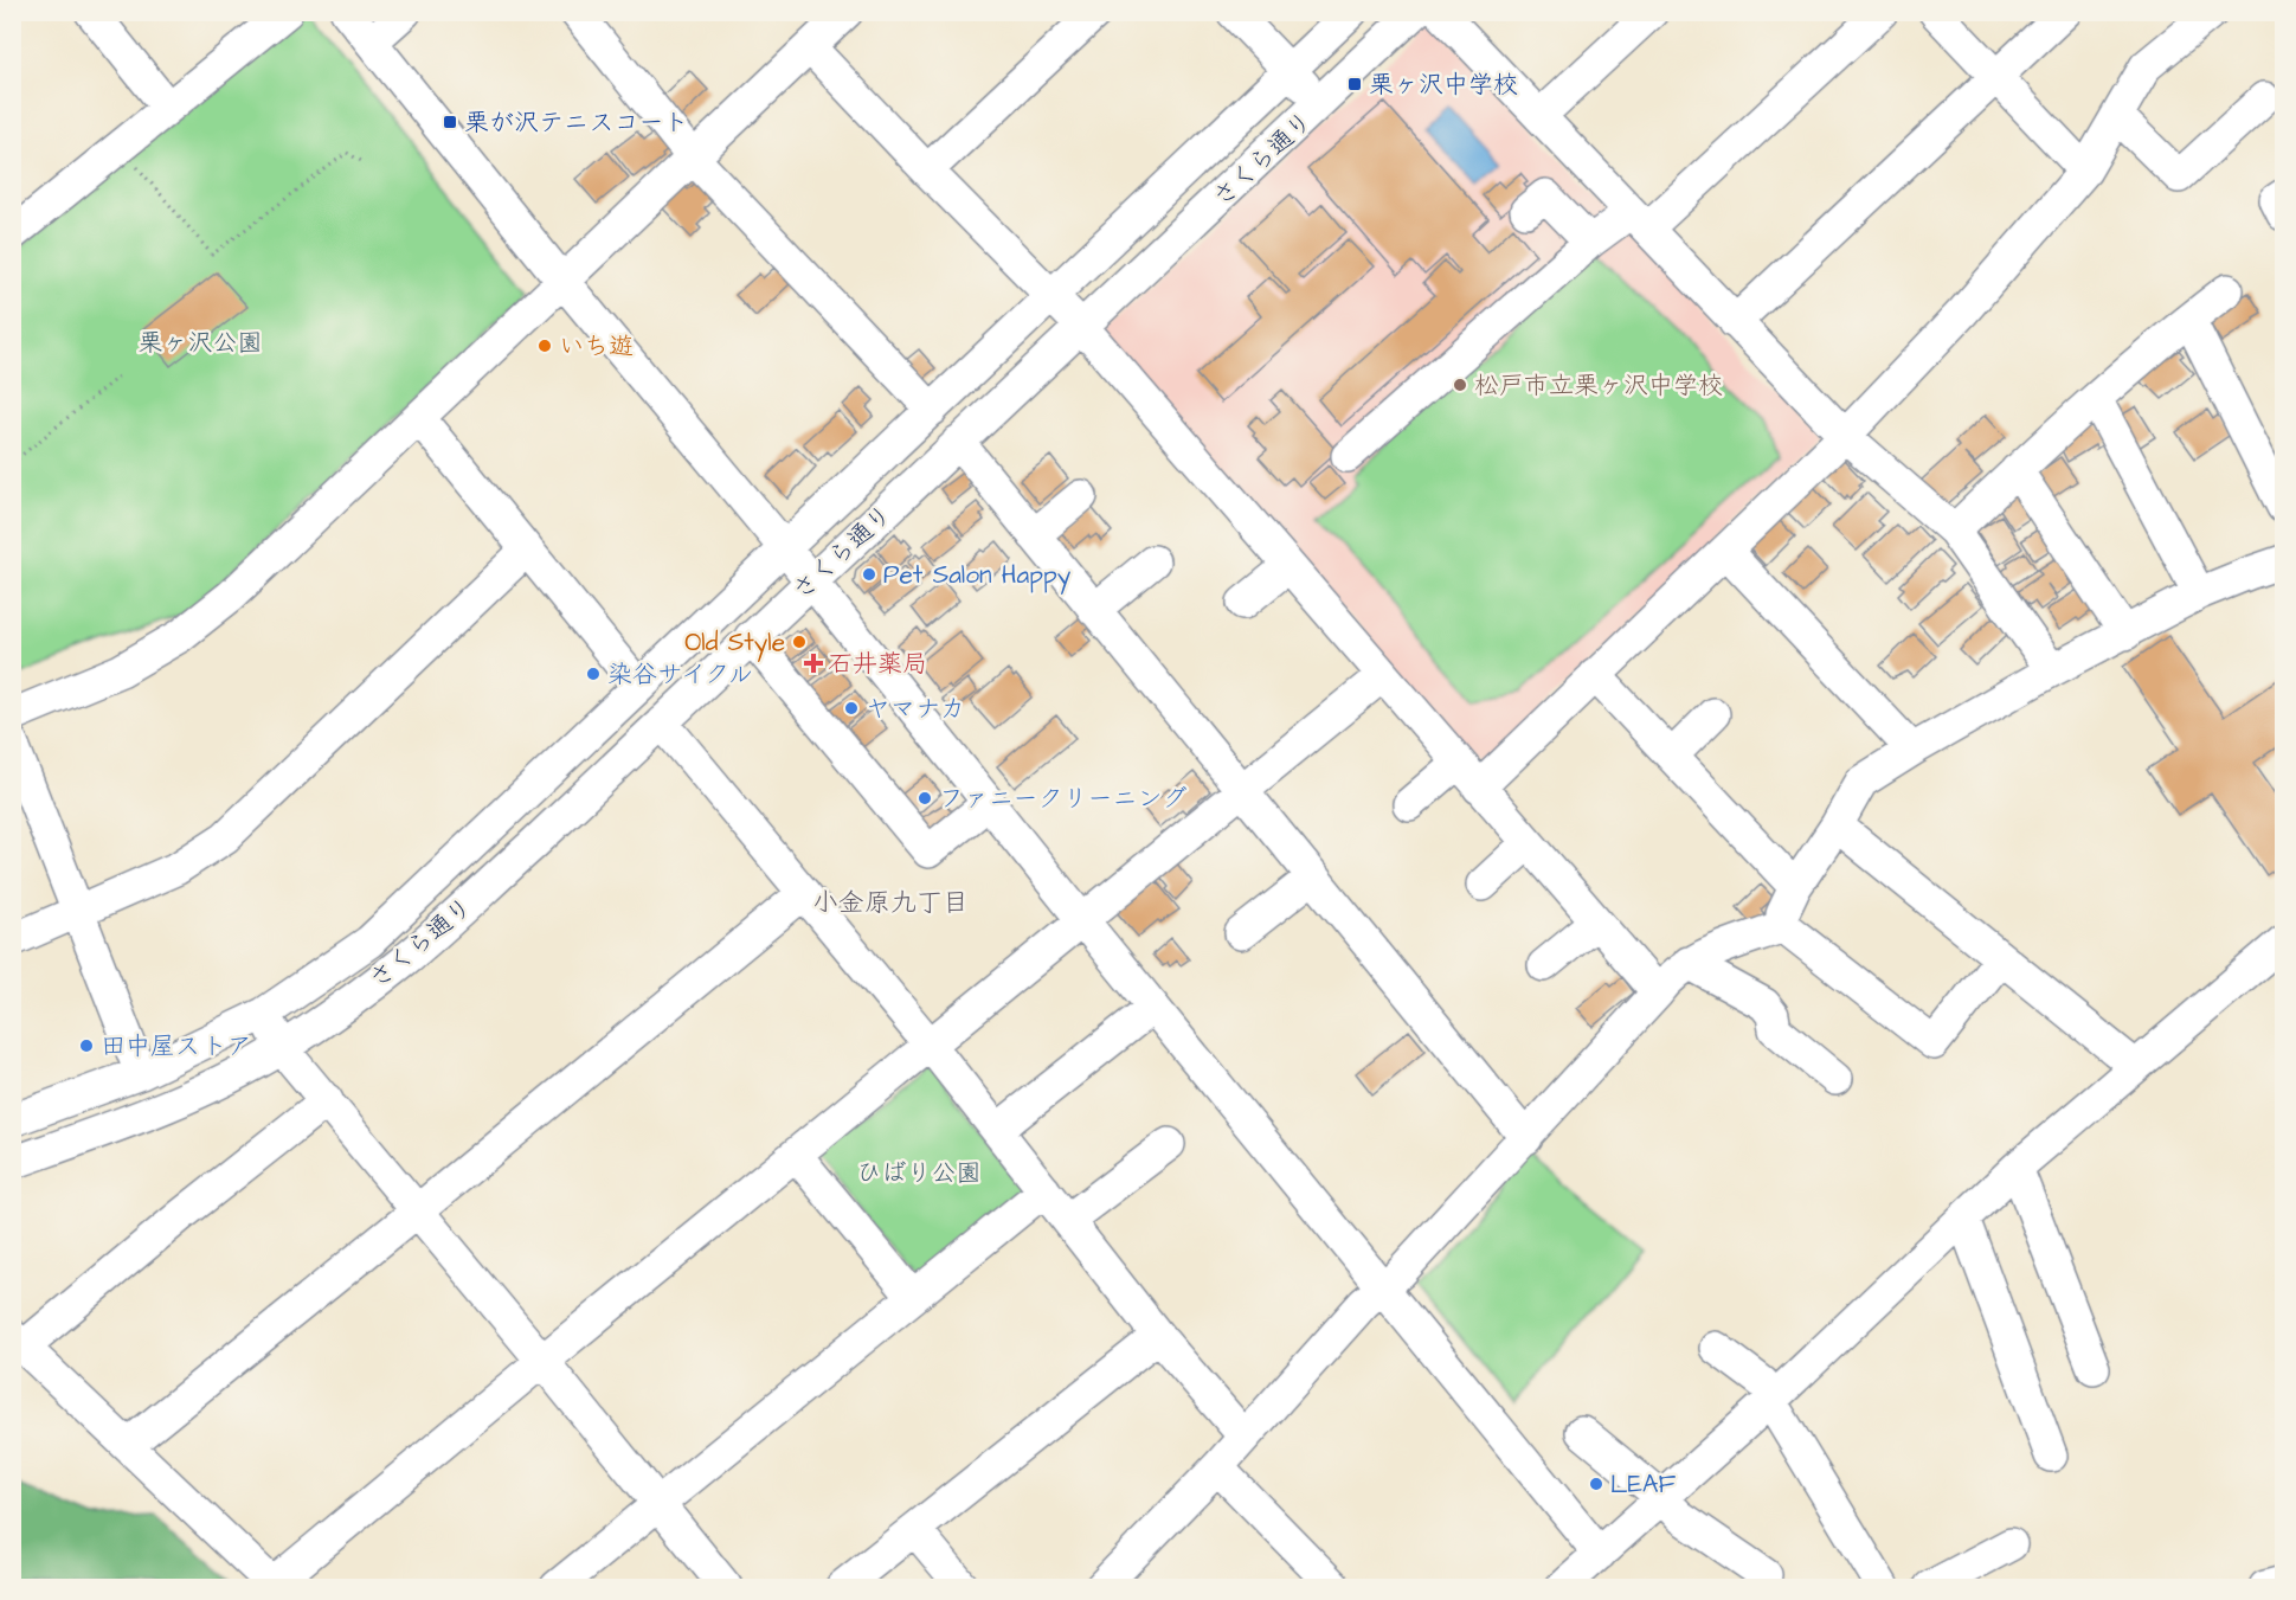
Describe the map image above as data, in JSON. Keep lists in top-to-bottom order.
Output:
{
  "streets": {
    "street": ["さくら通り"]
  },
  "districts": ["小金原九丁目"],
  "parks": ["栗ヶ沢公園", "ひばり公園"],
  "places": {
    "transit": ["栗ヶ沢中学校", "栗が沢テニスコート"],
    "other": [
      "いち遊",
      "松戸市立栗ヶ沢中学校",
      "Pet Salon Happy",
      "Old Style",
      "染谷サイクル",
      "ヤマナカ",
      "ファニークリーニング",
      "田中屋ストア",
      "LEAF"
    ],
    "health": ["石井薬局"]
  }
}
